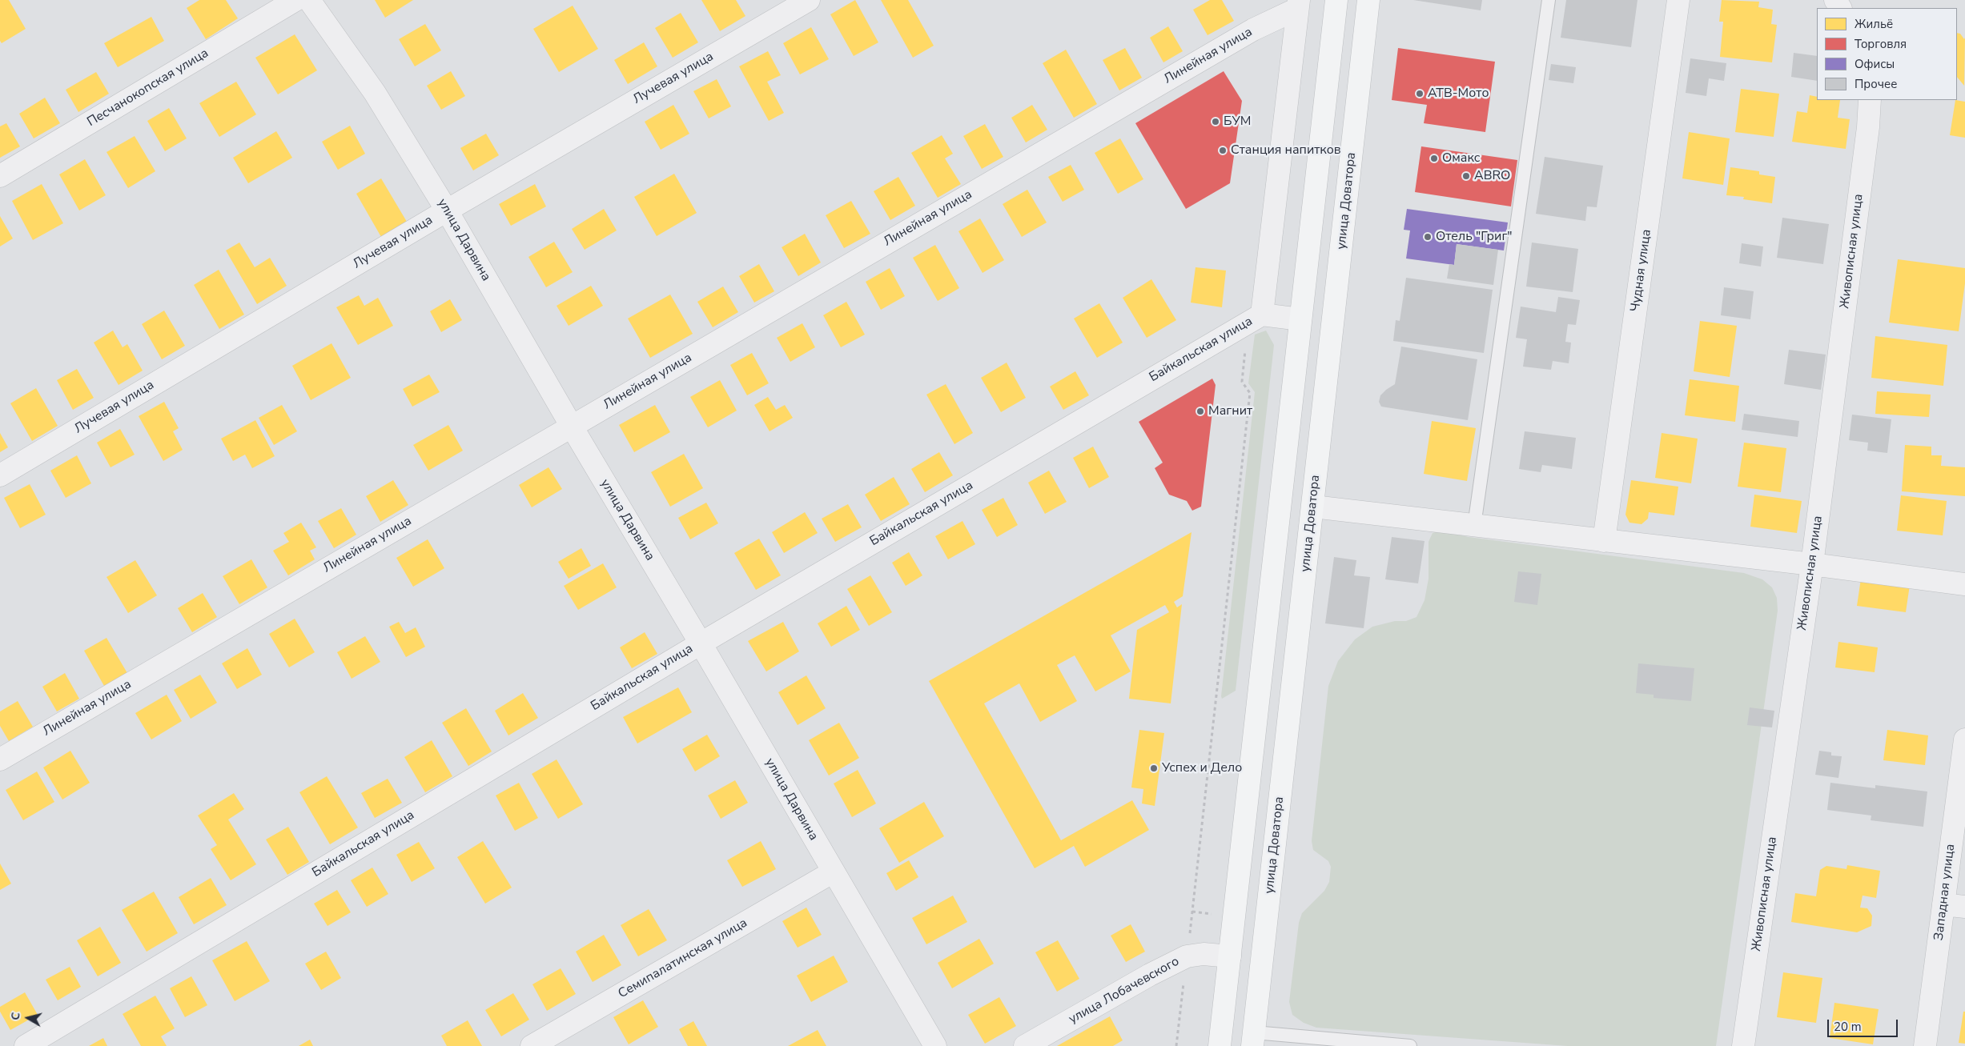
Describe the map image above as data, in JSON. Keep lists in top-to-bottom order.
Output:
{
  "streets": {
    "main road": ["улица Доватора"],
    "street": [
      "Линейная улица",
      "Лучевая улица",
      "Песчанокопская улица",
      "улица Дарвина",
      "Живописная улица",
      "Чудная улица",
      "Байкальская улица",
      "Западная улица",
      "Семипалатинская улица",
      "улица Лобачевского"
    ]
  },
  "crossings": [
    ["Линейная улица", "улица Дарвина"],
    ["Лучевая улица", "улица Дарвина"],
    ["улица Дарвина", "Байкальская улица"],
    ["улица Дарвина", "Семипалатинская улица"]
  ],
  "places": [
    "АТВ-Мото",
    "БУМ",
    "Станция напитков",
    "Омакс",
    "ABRO",
    "Отель \"Григ\"",
    "Магнит",
    "Успех и Дело"
  ],
  "legend": [
    "Жильё",
    "Торговля",
    "Офисы",
    "Прочее"
  ],
  "scale_bar": "20 m",
  "north": "left"
}
